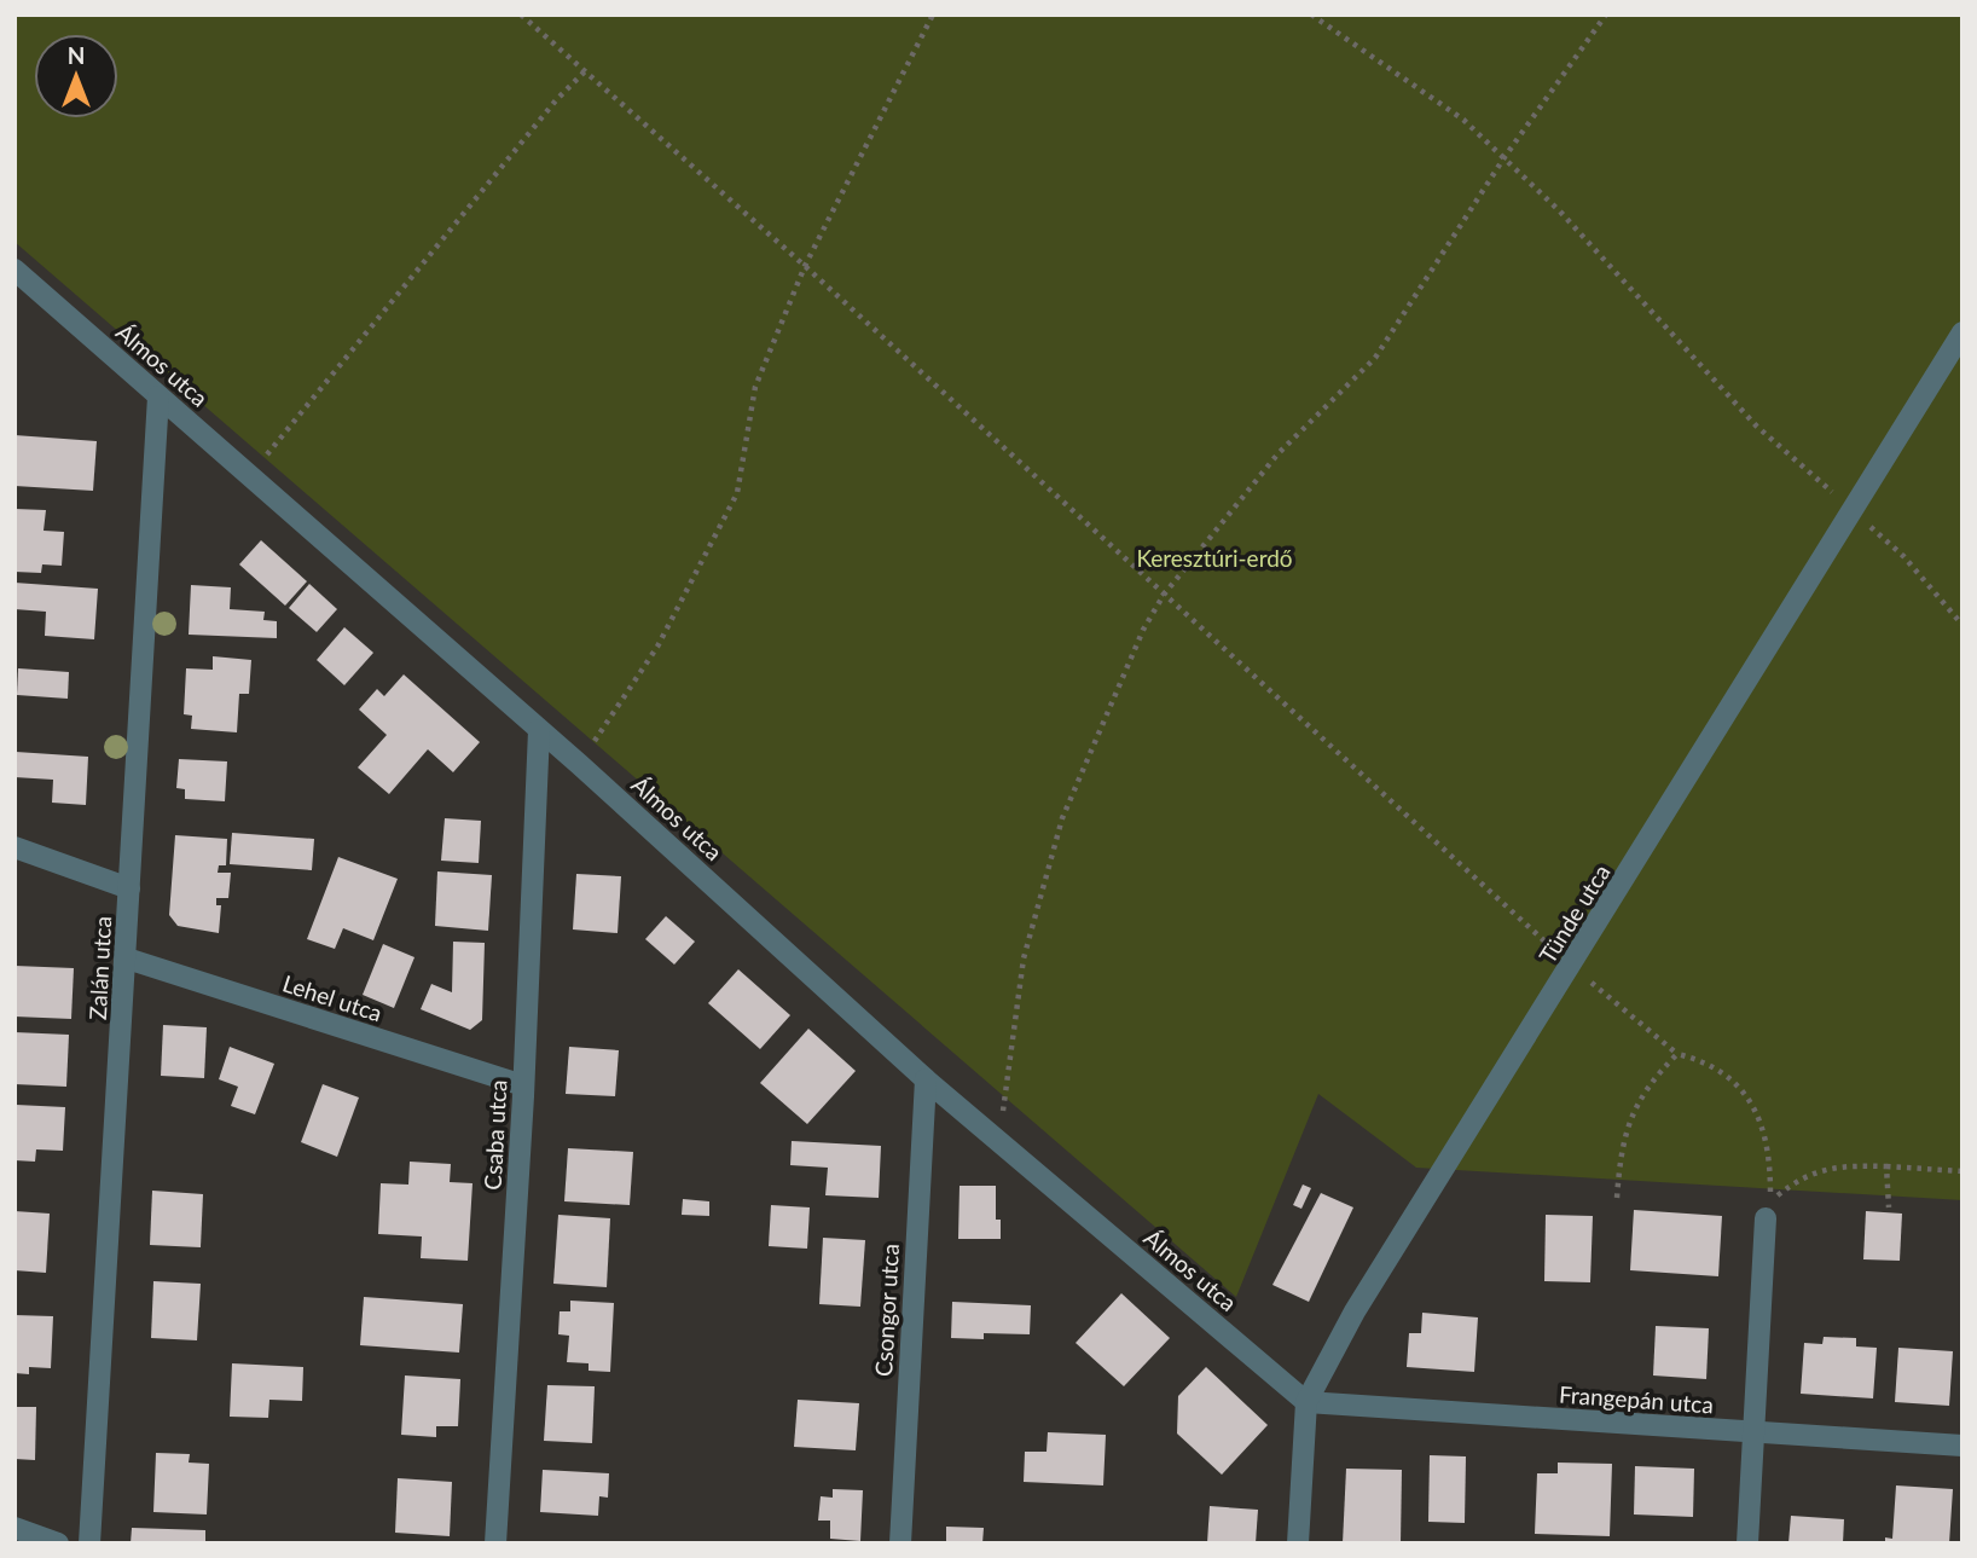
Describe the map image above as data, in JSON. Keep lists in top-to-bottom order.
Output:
{
  "streets": {
    "street": [
      "Álmos utca",
      "Tünde utca",
      "Zalán utca",
      "Lehel utca",
      "Csaba utca",
      "Csongor utca",
      "Frangepán utca"
    ]
  },
  "crossings": [
    ["Álmos utca", "Tünde utca"],
    ["Álmos utca", "Zalán utca"],
    ["Álmos utca", "Csaba utca"],
    ["Álmos utca", "Csongor utca"],
    ["Álmos utca", "Frangepán utca"],
    ["Tünde utca", "Frangepán utca"],
    ["Zalán utca", "Lehel utca"],
    ["Lehel utca", "Csaba utca"]
  ],
  "parks": ["Keresztúri-erdő"],
  "north": "top"
}
